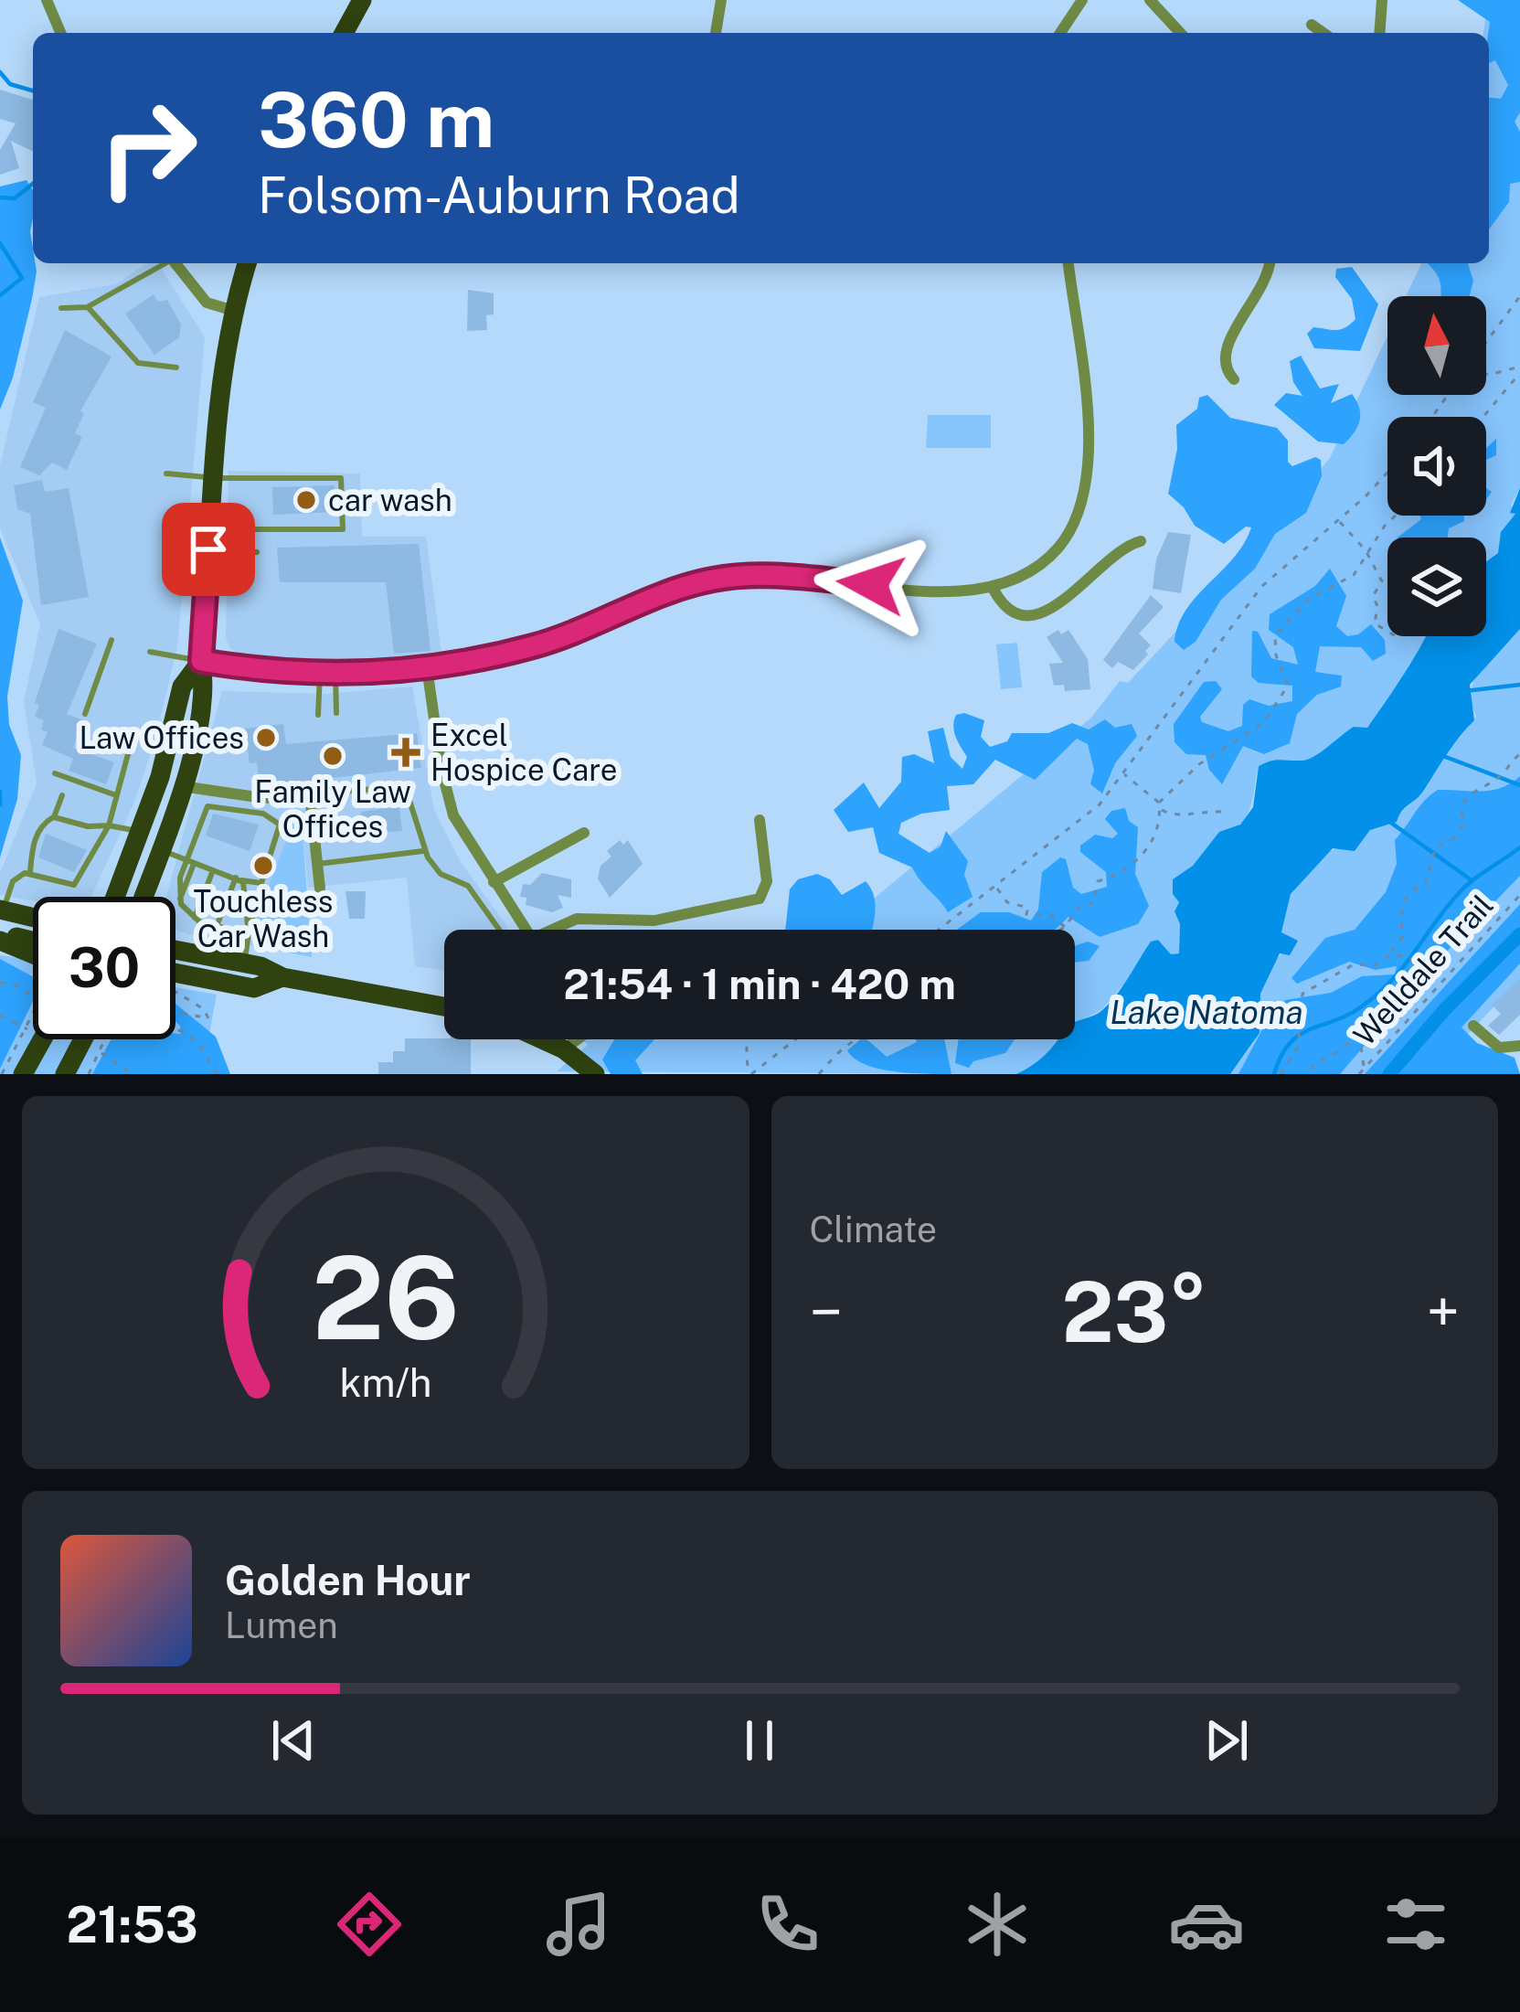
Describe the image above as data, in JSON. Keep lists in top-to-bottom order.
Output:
{
  "streets": {
    "path": ["Welldale Trail"]
  },
  "water": ["Lake Natoma"],
  "places": {
    "other": [
      "car wash",
      "Law Offices",
      "Family Law Offices",
      "Touchless Car Wash"
    ],
    "health": ["Excel Hospice Care"]
  },
  "north": "top",
  "page": {
    "turn": ["360 m", "Folsom-Auburn Road"],
    "limit": "30",
    "trip": "21:54 · 1 min · 420 m",
    "tile": "Climate",
    "heat": ["−", "23°", "+"],
    "song": ["Golden Hour", "Lumen"],
    "tabs": "21:53",
    "gauge": ["26", "km/h"]
  }
}
